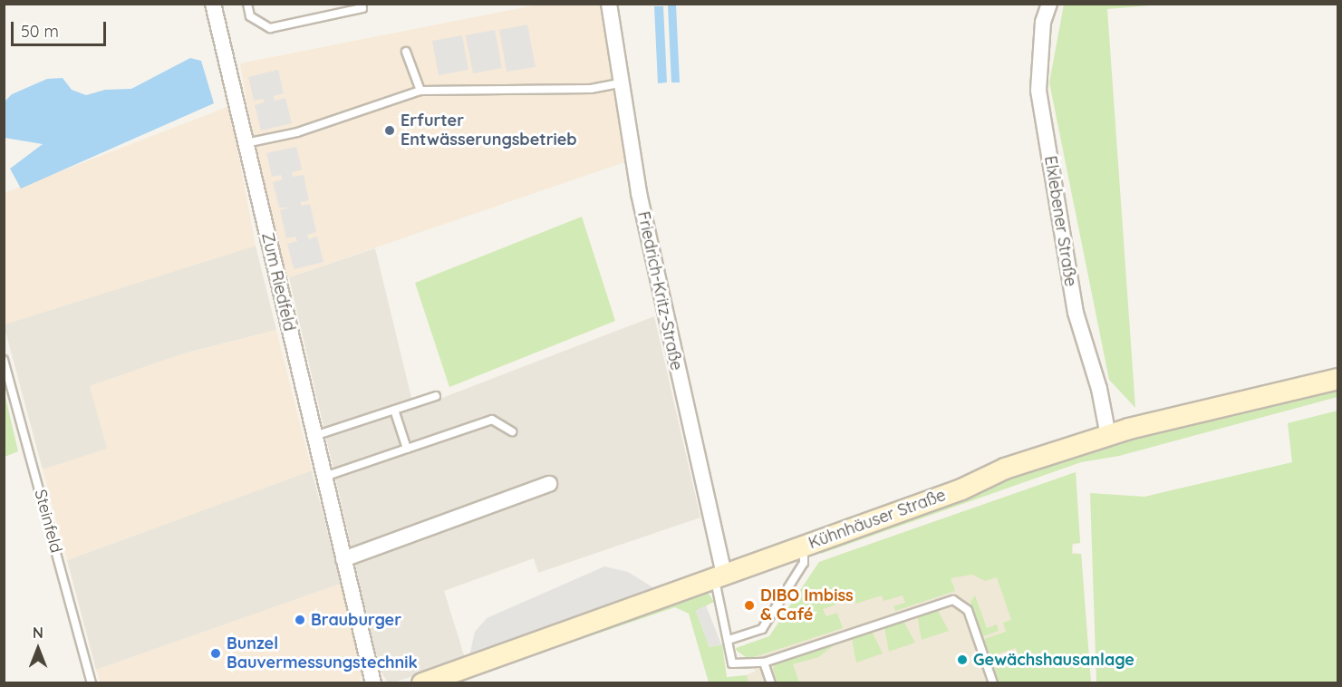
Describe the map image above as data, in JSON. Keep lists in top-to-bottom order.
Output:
{
  "streets": {
    "street": [
      "Elxlebener Straße",
      "Zum Riedfeld",
      "Friedrich-Kritz-Straße",
      "Kühnhäuser Straße"
    ],
    "lane": ["Steinfeld"]
  },
  "crossings": [
    ["Elxlebener Straße", "Kühnhäuser Straße"],
    ["Friedrich-Kritz-Straße", "Kühnhäuser Straße"]
  ],
  "places": [
    "Erfurter Entwässerungsbetrieb",
    "DIBO Imbiss & Café",
    "Brauburger",
    "Bunzel Bauvermessungstechnik",
    "Gewächshausanlage"
  ],
  "scale_bar": "50 m",
  "north": "top"
}
